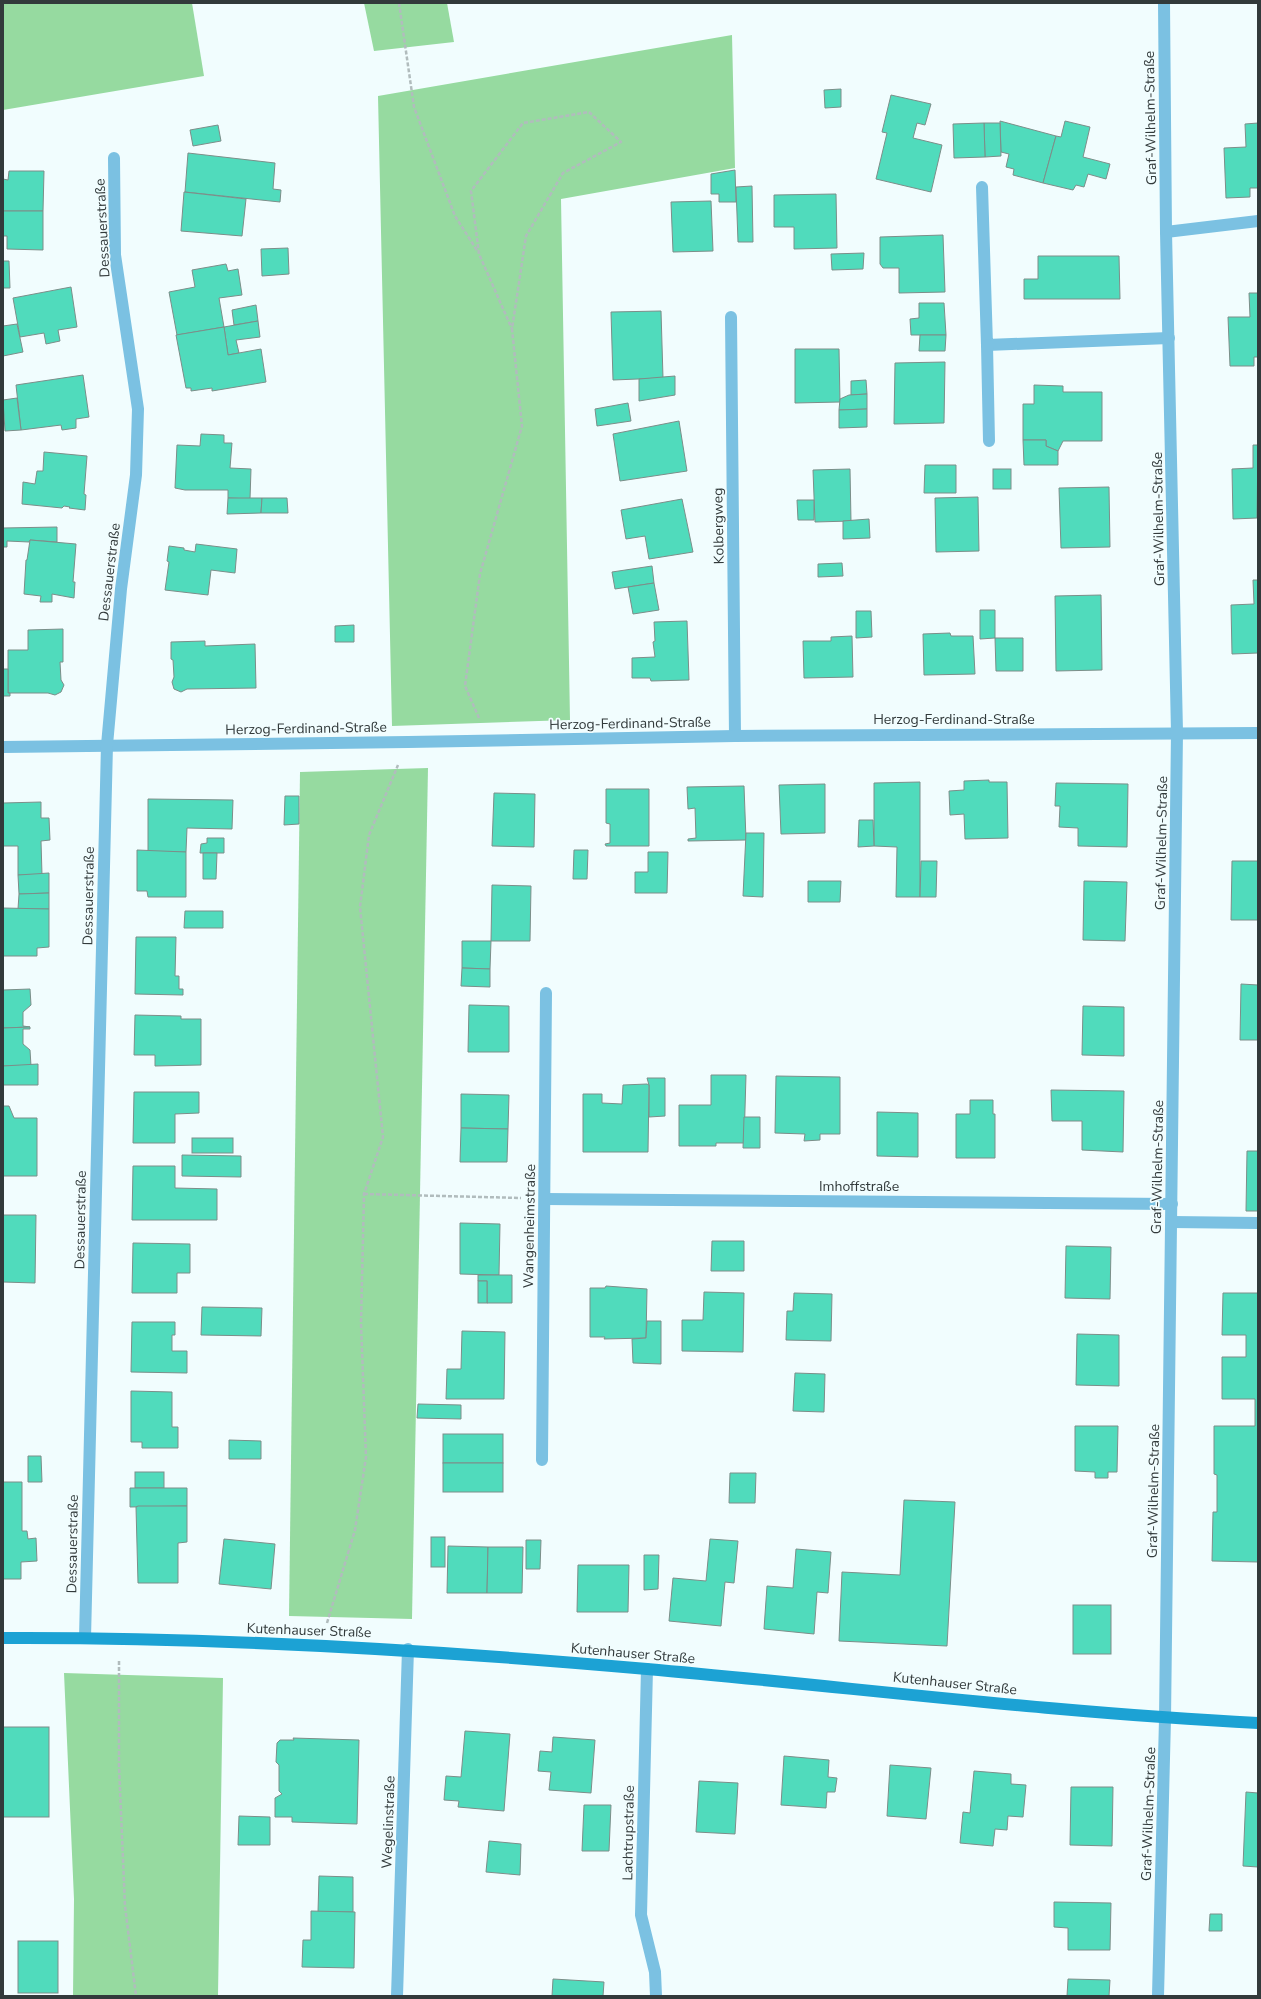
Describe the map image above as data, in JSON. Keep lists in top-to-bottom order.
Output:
{
  "streets": {
    "street": [
      "Graf-Wilhelm-Straße",
      "Dessauerstraße",
      "Kolbergweg",
      "Herzog-Ferdinand-Straße",
      "Imhoffstraße",
      "Wangenheimstraße",
      "Kutenhauser Straße",
      "Wegelinstraße",
      "Lachtrupstraße"
    ]
  },
  "crossings": [
    ["Graf-Wilhelm-Straße", "Herzog-Ferdinand-Straße"],
    ["Graf-Wilhelm-Straße", "Imhoffstraße"],
    ["Graf-Wilhelm-Straße", "Kutenhauser Straße"],
    ["Dessauerstraße", "Herzog-Ferdinand-Straße"],
    ["Dessauerstraße", "Kutenhauser Straße"],
    ["Kolbergweg", "Herzog-Ferdinand-Straße"],
    ["Imhoffstraße", "Wangenheimstraße"],
    ["Kutenhauser Straße", "Wegelinstraße"],
    ["Kutenhauser Straße", "Lachtrupstraße"]
  ]
}
